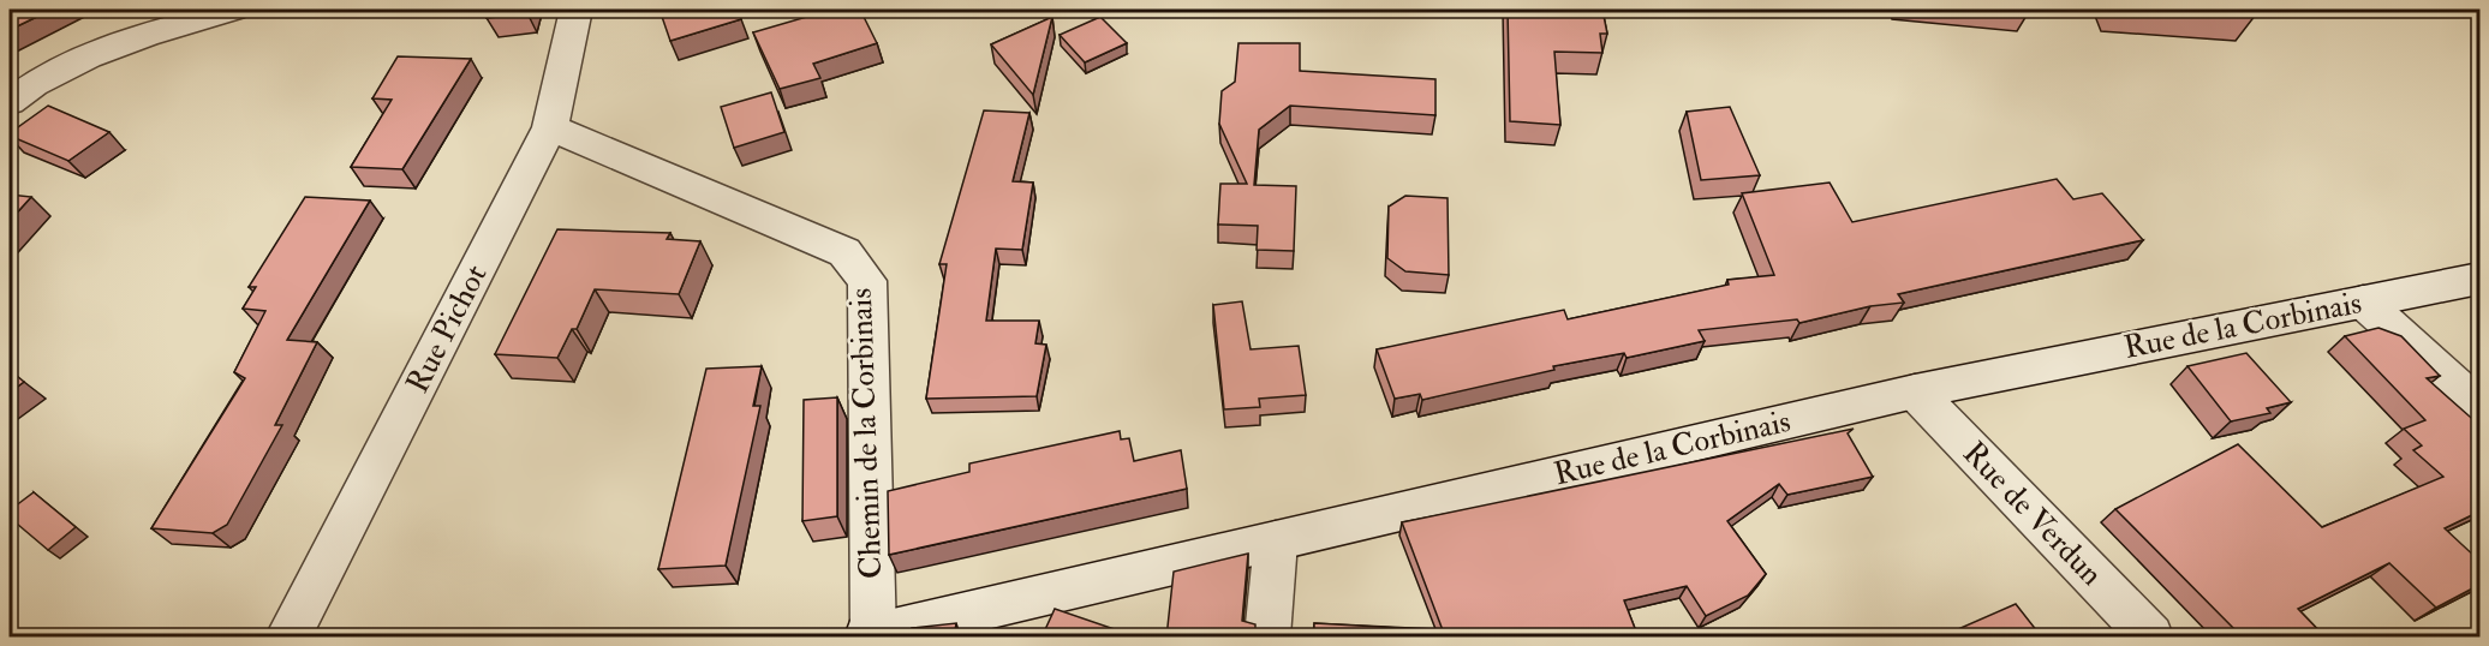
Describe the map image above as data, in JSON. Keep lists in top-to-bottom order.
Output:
{
  "streets": {
    "street": [
      "Rue de la Corbinais",
      "Rue Pichot",
      "Chemin de la Corbinais",
      "Rue de Verdun"
    ]
  },
  "crossings": [
    ["Rue de la Corbinais", "Chemin de la Corbinais"],
    ["Rue de la Corbinais", "Rue de Verdun"],
    ["Rue Pichot", "Chemin de la Corbinais"]
  ]
}
